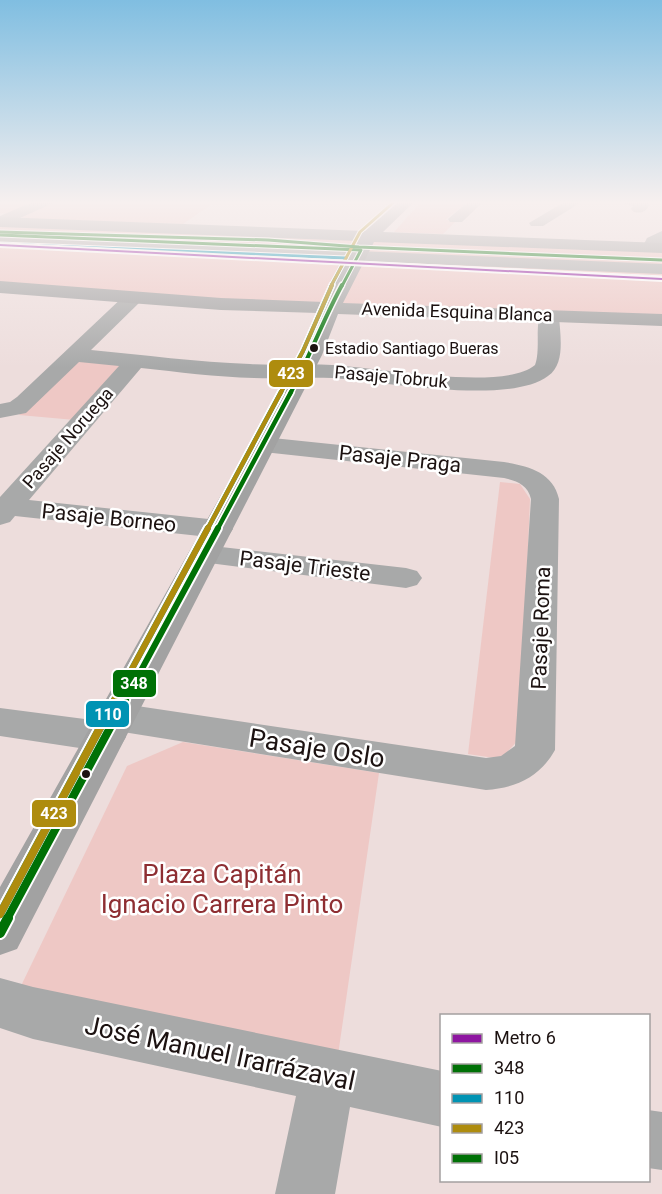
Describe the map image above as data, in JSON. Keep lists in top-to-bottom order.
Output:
{
  "streets": {
    "main road": ["Avenida Esquina Blanca"],
    "street": [
      "Pasaje Tobruk",
      "Pasaje Noruega",
      "Pasaje Praga",
      "Pasaje Borneo",
      "Pasaje Trieste",
      "Pasaje Roma",
      "Pasaje Oslo",
      "José Manuel Irarrázaval"
    ]
  },
  "crossings": [
    ["Avenida Esquina Blanca", "Pasaje Tobruk"],
    ["Pasaje Tobruk", "Pasaje Noruega"],
    ["Pasaje Noruega", "Pasaje Borneo"],
    ["Pasaje Praga", "Pasaje Roma"],
    ["Pasaje Borneo", "Pasaje Trieste"],
    ["Pasaje Roma", "Pasaje Oslo"]
  ],
  "parks": ["Plaza Capitán Ignacio Carrera Pinto"],
  "places": ["Estadio Santiago Bueras"],
  "lines": [
    "metro line 6",
    "transit line 348",
    "transit line 110",
    "transit line 423",
    "transit line I05"
  ],
  "legend": [
    "Metro 6",
    "348",
    "110",
    "423",
    "I05"
  ]
}
